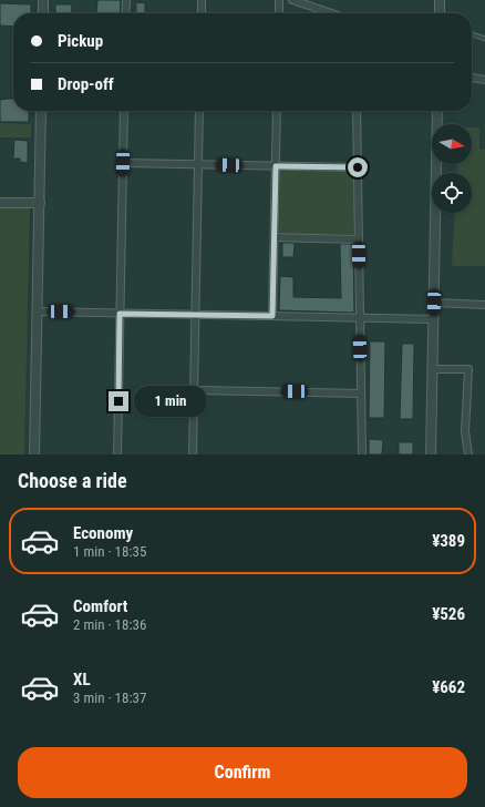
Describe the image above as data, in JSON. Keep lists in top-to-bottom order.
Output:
{
  "north": "right",
  "page": {
    "banner": ["Pickup", "Drop-off"],
    "bubble": "1 min",
    "heading": "Choose a ride",
    "list": [
      {
        "name": "Economy",
        "note": "1 min · 18:35",
        "value": "¥389"
      },
      {
        "name": "Comfort",
        "note": "2 min · 18:36",
        "value": "¥526"
      },
      {
        "name": "XL",
        "note": "3 min · 18:37",
        "value": "¥662"
      }
    ],
    "buttons": "Confirm"
  }
}
